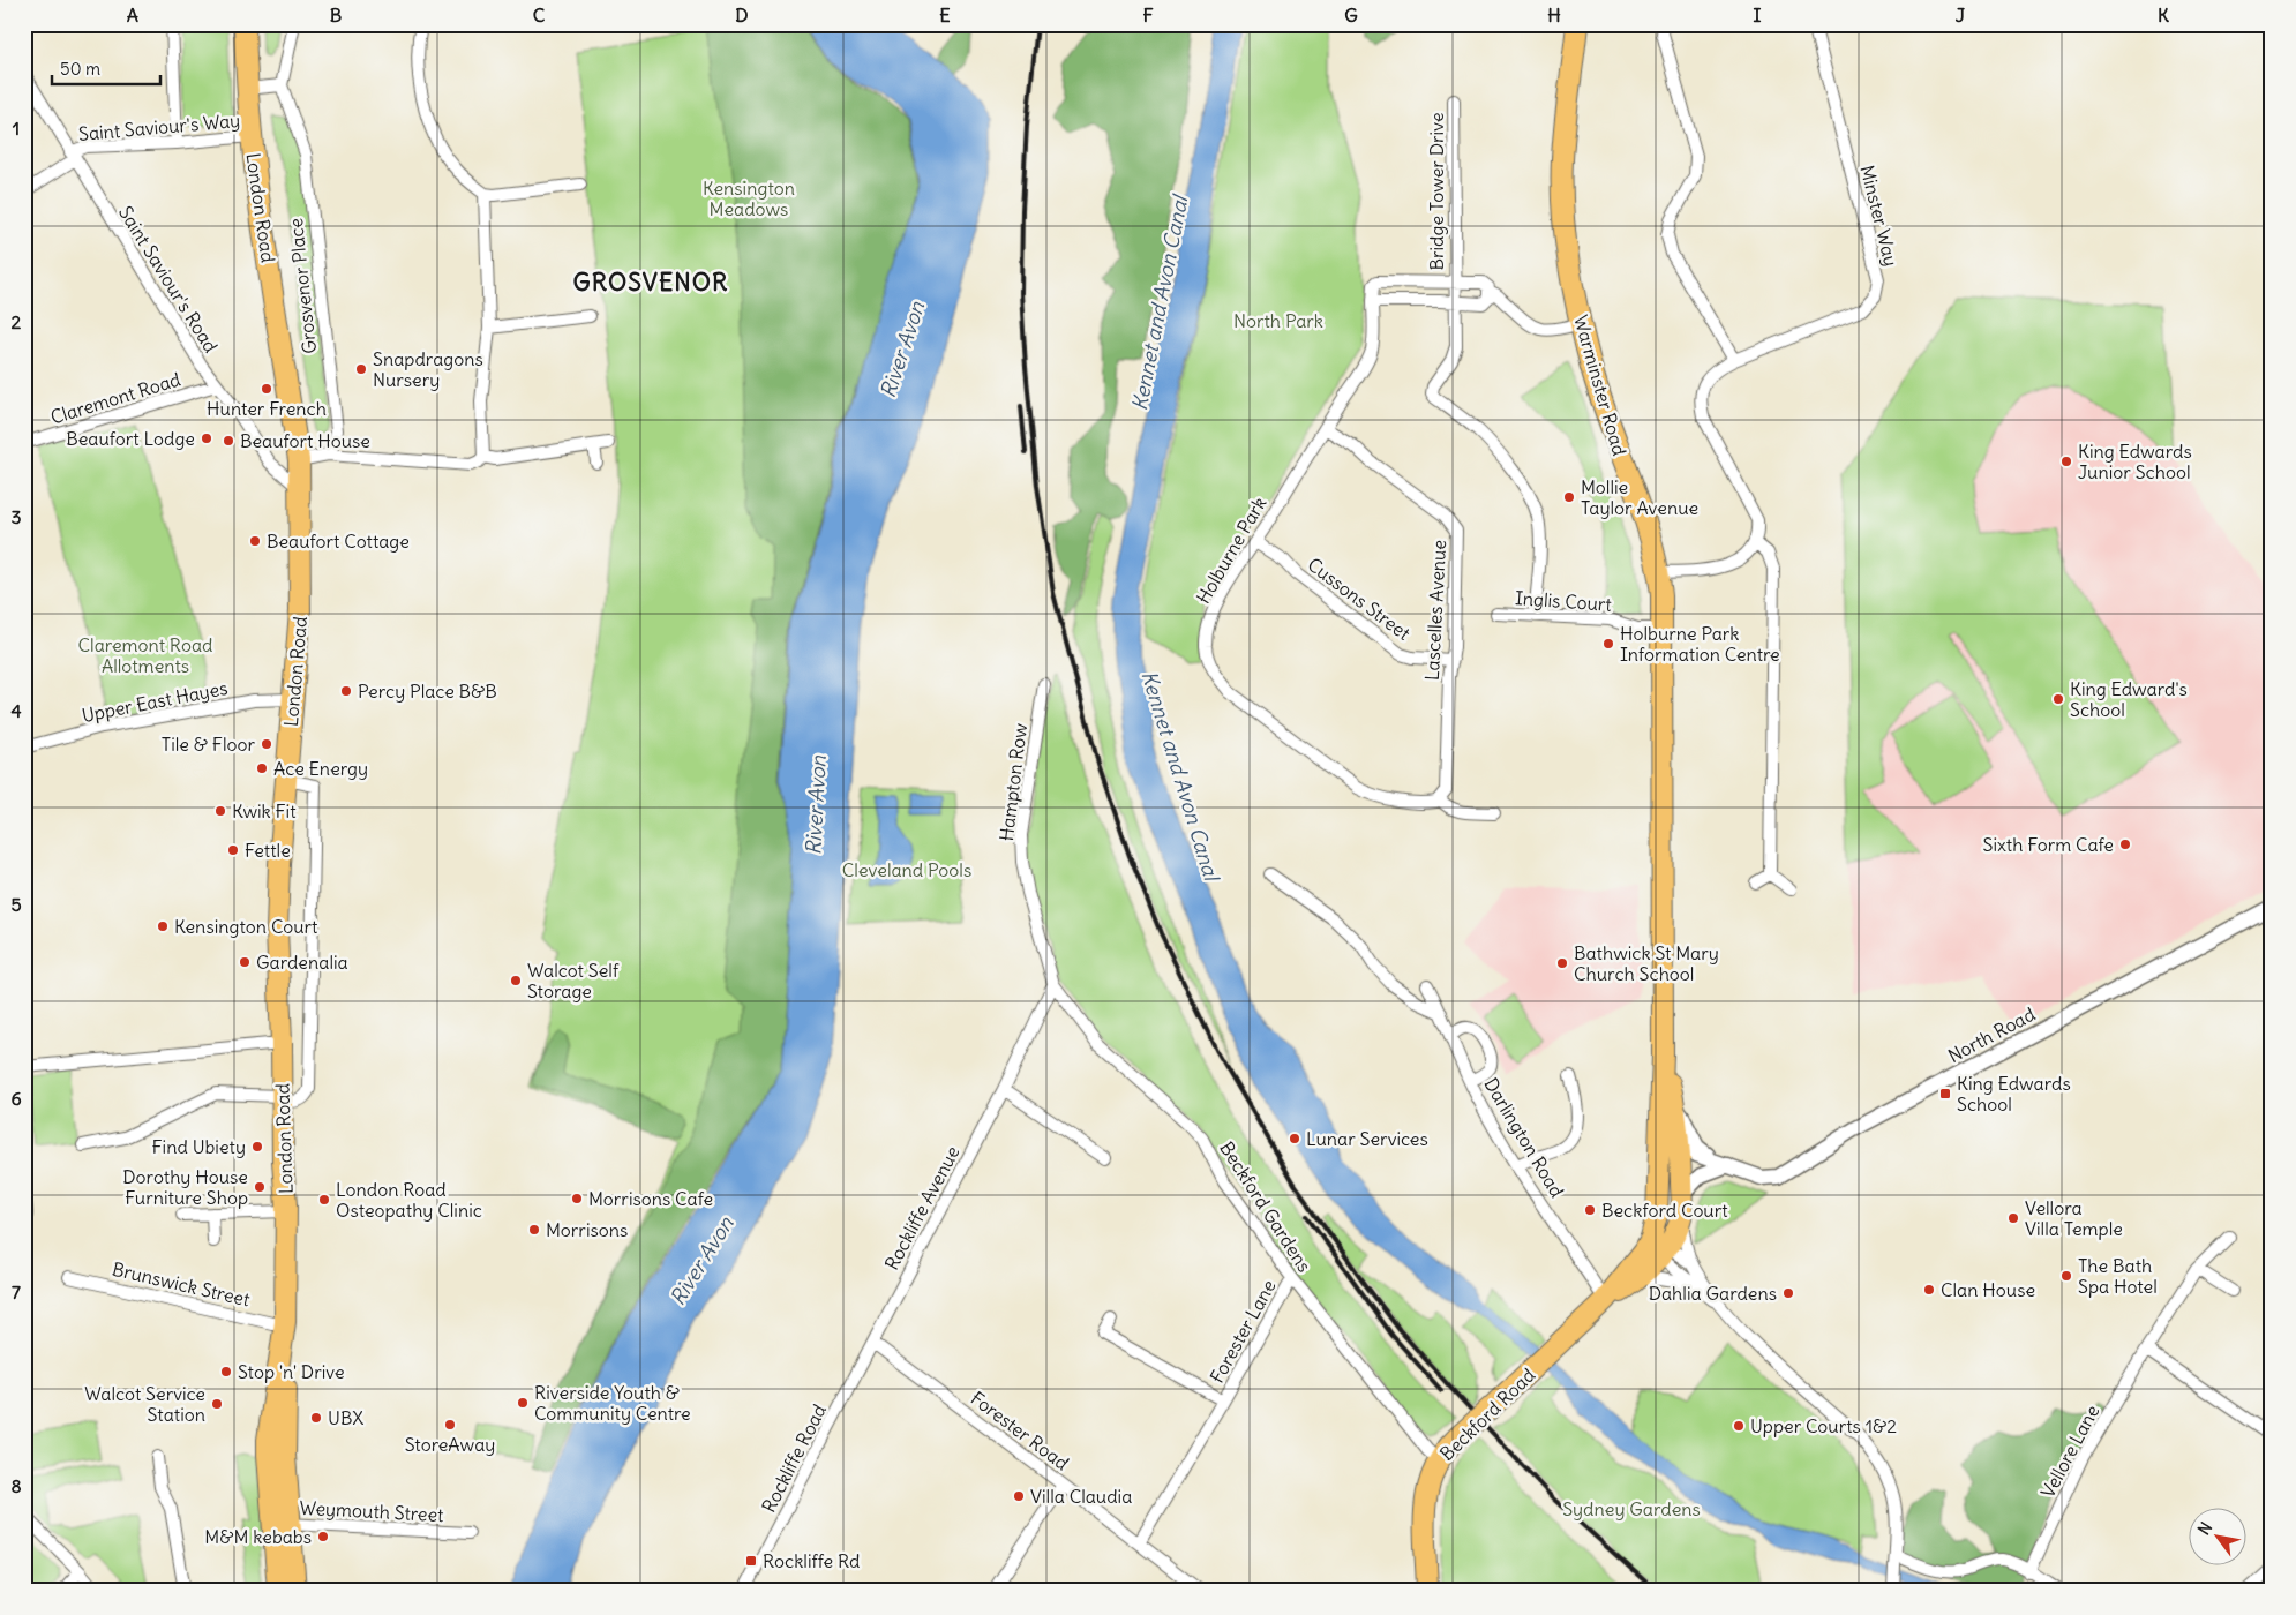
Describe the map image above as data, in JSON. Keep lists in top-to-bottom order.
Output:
{
  "streets": {
    "highway": ["London Road", "Warminster Road", "Beckford Road"],
    "street": [
      "Saint Saviour's Way",
      "Bridge Tower Drive",
      "Minster Way",
      "Saint Saviour's Road",
      "Grosvenor Place",
      "Claremont Road",
      "Holburne Park",
      "Cussons Street",
      "Inglis Court",
      "Lascelles Avenue",
      "Upper East Hayes",
      "Hampton Row",
      "North Road",
      "Darlington Road",
      "Beckford Gardens",
      "Rockliffe Avenue",
      "Brunswick Street",
      "Forester Lane",
      "Forester Road",
      "Vellore Lane",
      "Rockliffe Road",
      "Weymouth Street"
    ]
  },
  "crossings": [
    ["Saint Saviour's Way", "London Road"],
    ["Saint Saviour's Way", "Saint Saviour's Road"],
    ["London Road", "Saint Saviour's Road"],
    ["London Road", "Upper East Hayes"],
    ["London Road", "Brunswick Street"],
    ["London Road", "Weymouth Street"],
    ["Saint Saviour's Road", "Claremont Road"],
    ["Warminster Road", "Inglis Court"],
    ["Warminster Road", "North Road"],
    ["Warminster Road", "Beckford Road"],
    ["Holburne Park", "Cussons Street"],
    ["Holburne Park", "Lascelles Avenue"],
    ["Cussons Street", "Lascelles Avenue"],
    ["Hampton Row", "Beckford Gardens"],
    ["Hampton Row", "Rockliffe Avenue"],
    ["Darlington Road", "Beckford Road"],
    ["Beckford Gardens", "Rockliffe Avenue"],
    ["Beckford Gardens", "Forester Lane"],
    ["Beckford Gardens", "Beckford Road"],
    ["Rockliffe Avenue", "Forester Road"],
    ["Rockliffe Avenue", "Rockliffe Road"],
    ["Forester Lane", "Forester Road"],
    ["Forester Road", "Rockliffe Road"]
  ],
  "districts": ["GROSVENOR"],
  "water": ["Kennet and Avon Canal", "River Avon"],
  "parks": [
    "Kensington Meadows",
    "North Park",
    "Claremont Road Allotments",
    "Cleveland Pools",
    "Sydney Gardens"
  ],
  "places": {
    "other": [
      "Snapdragons Nursery",
      "Hunter French",
      "Beaufort Lodge",
      "Beaufort House",
      "King Edwards Junior School",
      "Mollie Taylor Avenue",
      "Beaufort Cottage",
      "Holburne Park Information Centre",
      "Percy Place B&B",
      "King Edward's School",
      "Tile & Floor",
      "Ace Energy",
      "Kwik Fit",
      "Sixth Form Cafe",
      "Fettle",
      "Kensington Court",
      "Gardenalia",
      "Bathwick St Mary Church School",
      "Walcot Self Storage",
      "Lunar Services",
      "Find Ubiety",
      "Dorothy House Furniture Shop",
      "Morrisons Cafe",
      "London Road Osteopathy Clinic",
      "Beckford Court",
      "Vellora Villa Temple",
      "Morrisons",
      "The Bath Spa Hotel",
      "Clan House",
      "Dahlia Gardens",
      "Stop 'n' Drive",
      "Riverside Youth & Community Centre",
      "Walcot Service Station",
      "UBX",
      "StoreAway",
      "Upper Courts 1&2",
      "Villa Claudia",
      "M&M kebabs"
    ],
    "transit": ["King Edwards School", "Rockliffe Rd"]
  },
  "scale_bar": "50 m",
  "north": "top left",
  "grid": {
    "columns": [
      "A",
      "B",
      "C",
      "D",
      "E",
      "F",
      "G",
      "H",
      "I",
      "J",
      "K"
    ],
    "rows": [
      "1",
      "2",
      "3",
      "4",
      "5",
      "6",
      "7",
      "8"
    ]
  }
}
